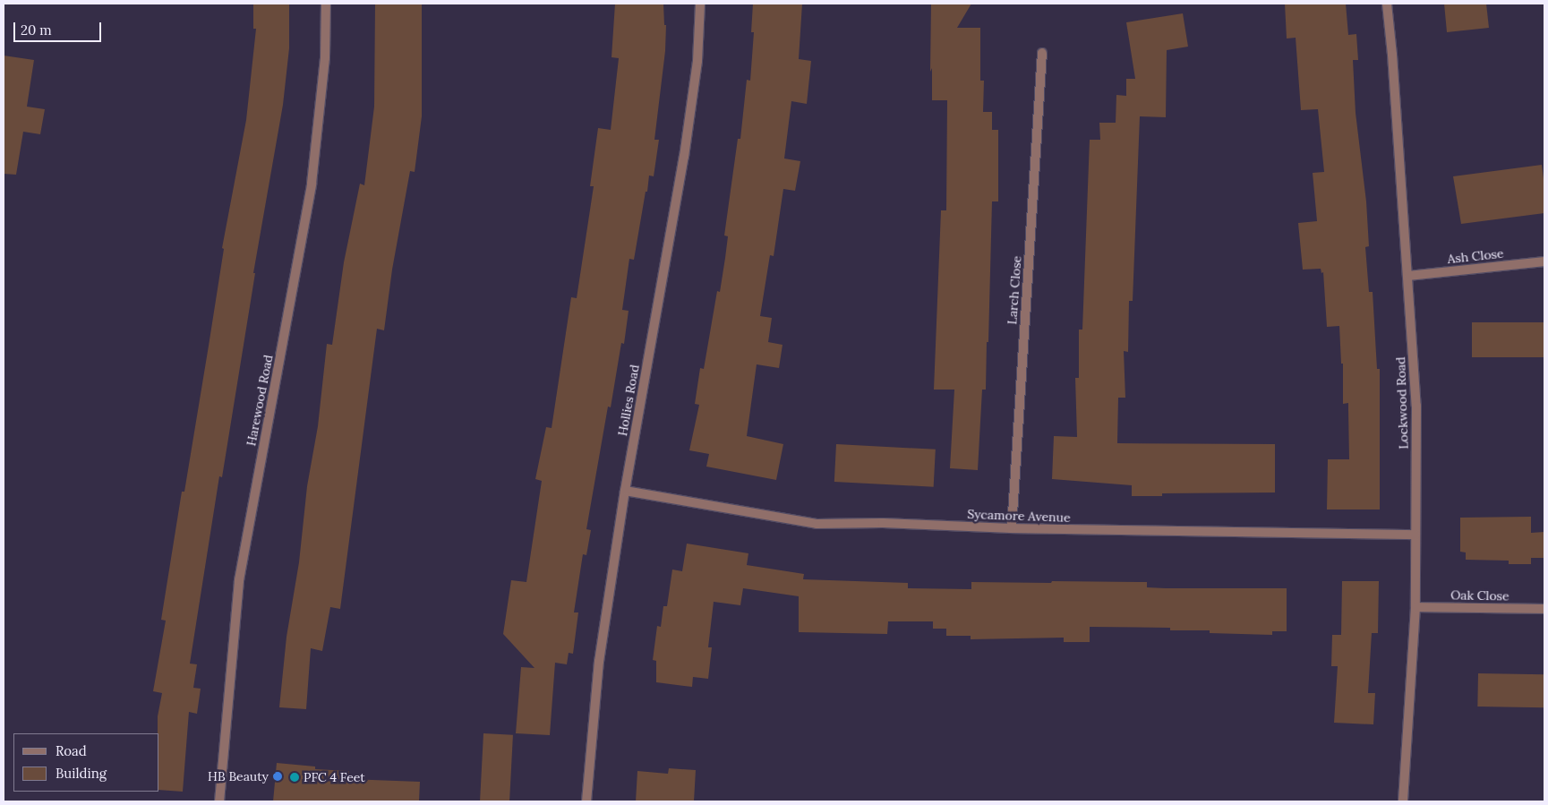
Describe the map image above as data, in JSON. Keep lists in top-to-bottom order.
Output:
{
  "streets": {
    "street": [
      "Ash Close",
      "Larch Close",
      "Harewood Road",
      "Hollies Road",
      "Lockwood Road",
      "Sycamore Avenue",
      "Oak Close"
    ]
  },
  "crossings": [
    ["Ash Close", "Lockwood Road"],
    ["Larch Close", "Sycamore Avenue"],
    ["Hollies Road", "Sycamore Avenue"],
    ["Lockwood Road", "Sycamore Avenue"],
    ["Lockwood Road", "Oak Close"]
  ],
  "places": ["HB Beauty", "PFC 4 Feet"],
  "legend": ["Road", "Building"],
  "scale_bar": "20 m"
}
